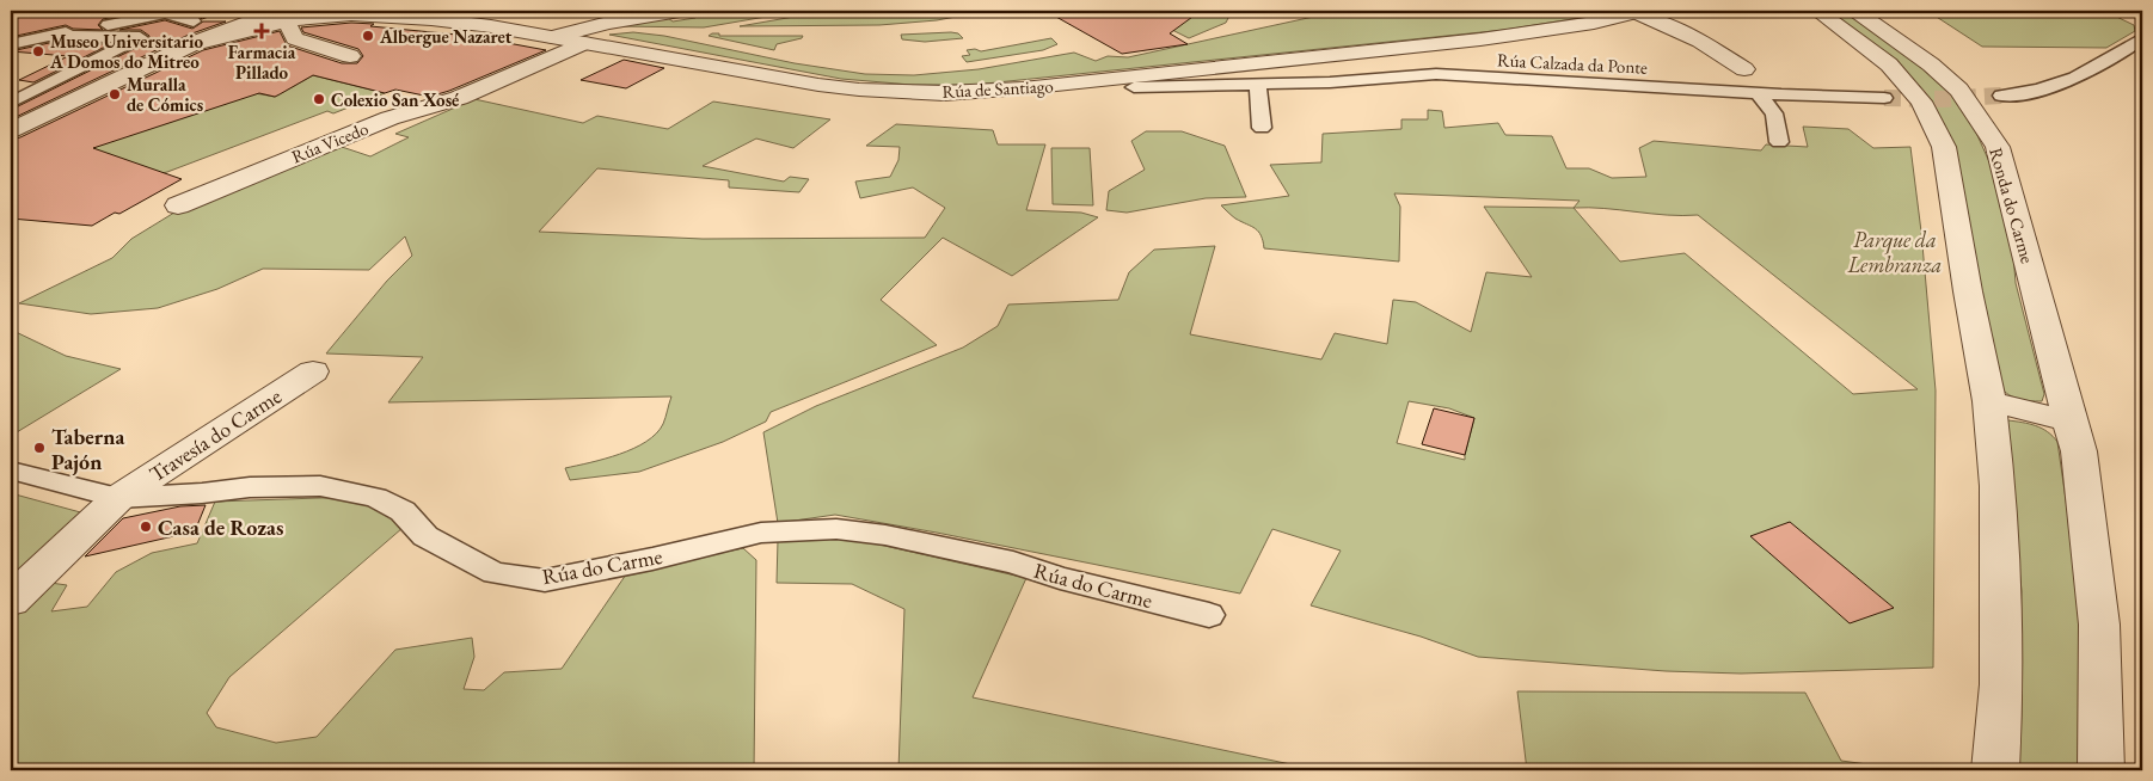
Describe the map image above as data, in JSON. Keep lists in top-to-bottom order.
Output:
{
  "streets": {
    "street": [
      "Rúa Calzada da Ponte",
      "Rúa de Santiago",
      "Rúa Vicedo",
      "Ronda do Carme",
      "Travesía do Carme",
      "Rúa do Carme"
    ]
  },
  "crossings": [
    ["Rúa Calzada da Ponte", "Rúa de Santiago"],
    ["Rúa de Santiago", "Rúa Vicedo"],
    ["Travesía do Carme", "Rúa do Carme"]
  ],
  "parks": ["Parque da Lembranza"],
  "places": {
    "health": ["Farmacia Pillado"],
    "other": [
      "Albergue Nazaret",
      "Museo Universitario A Domos do Mitreo",
      "Muralla de Cómics",
      "Colexio San Xosé",
      "Taberna Pajón",
      "Casa de Rozas"
    ]
  }
}
